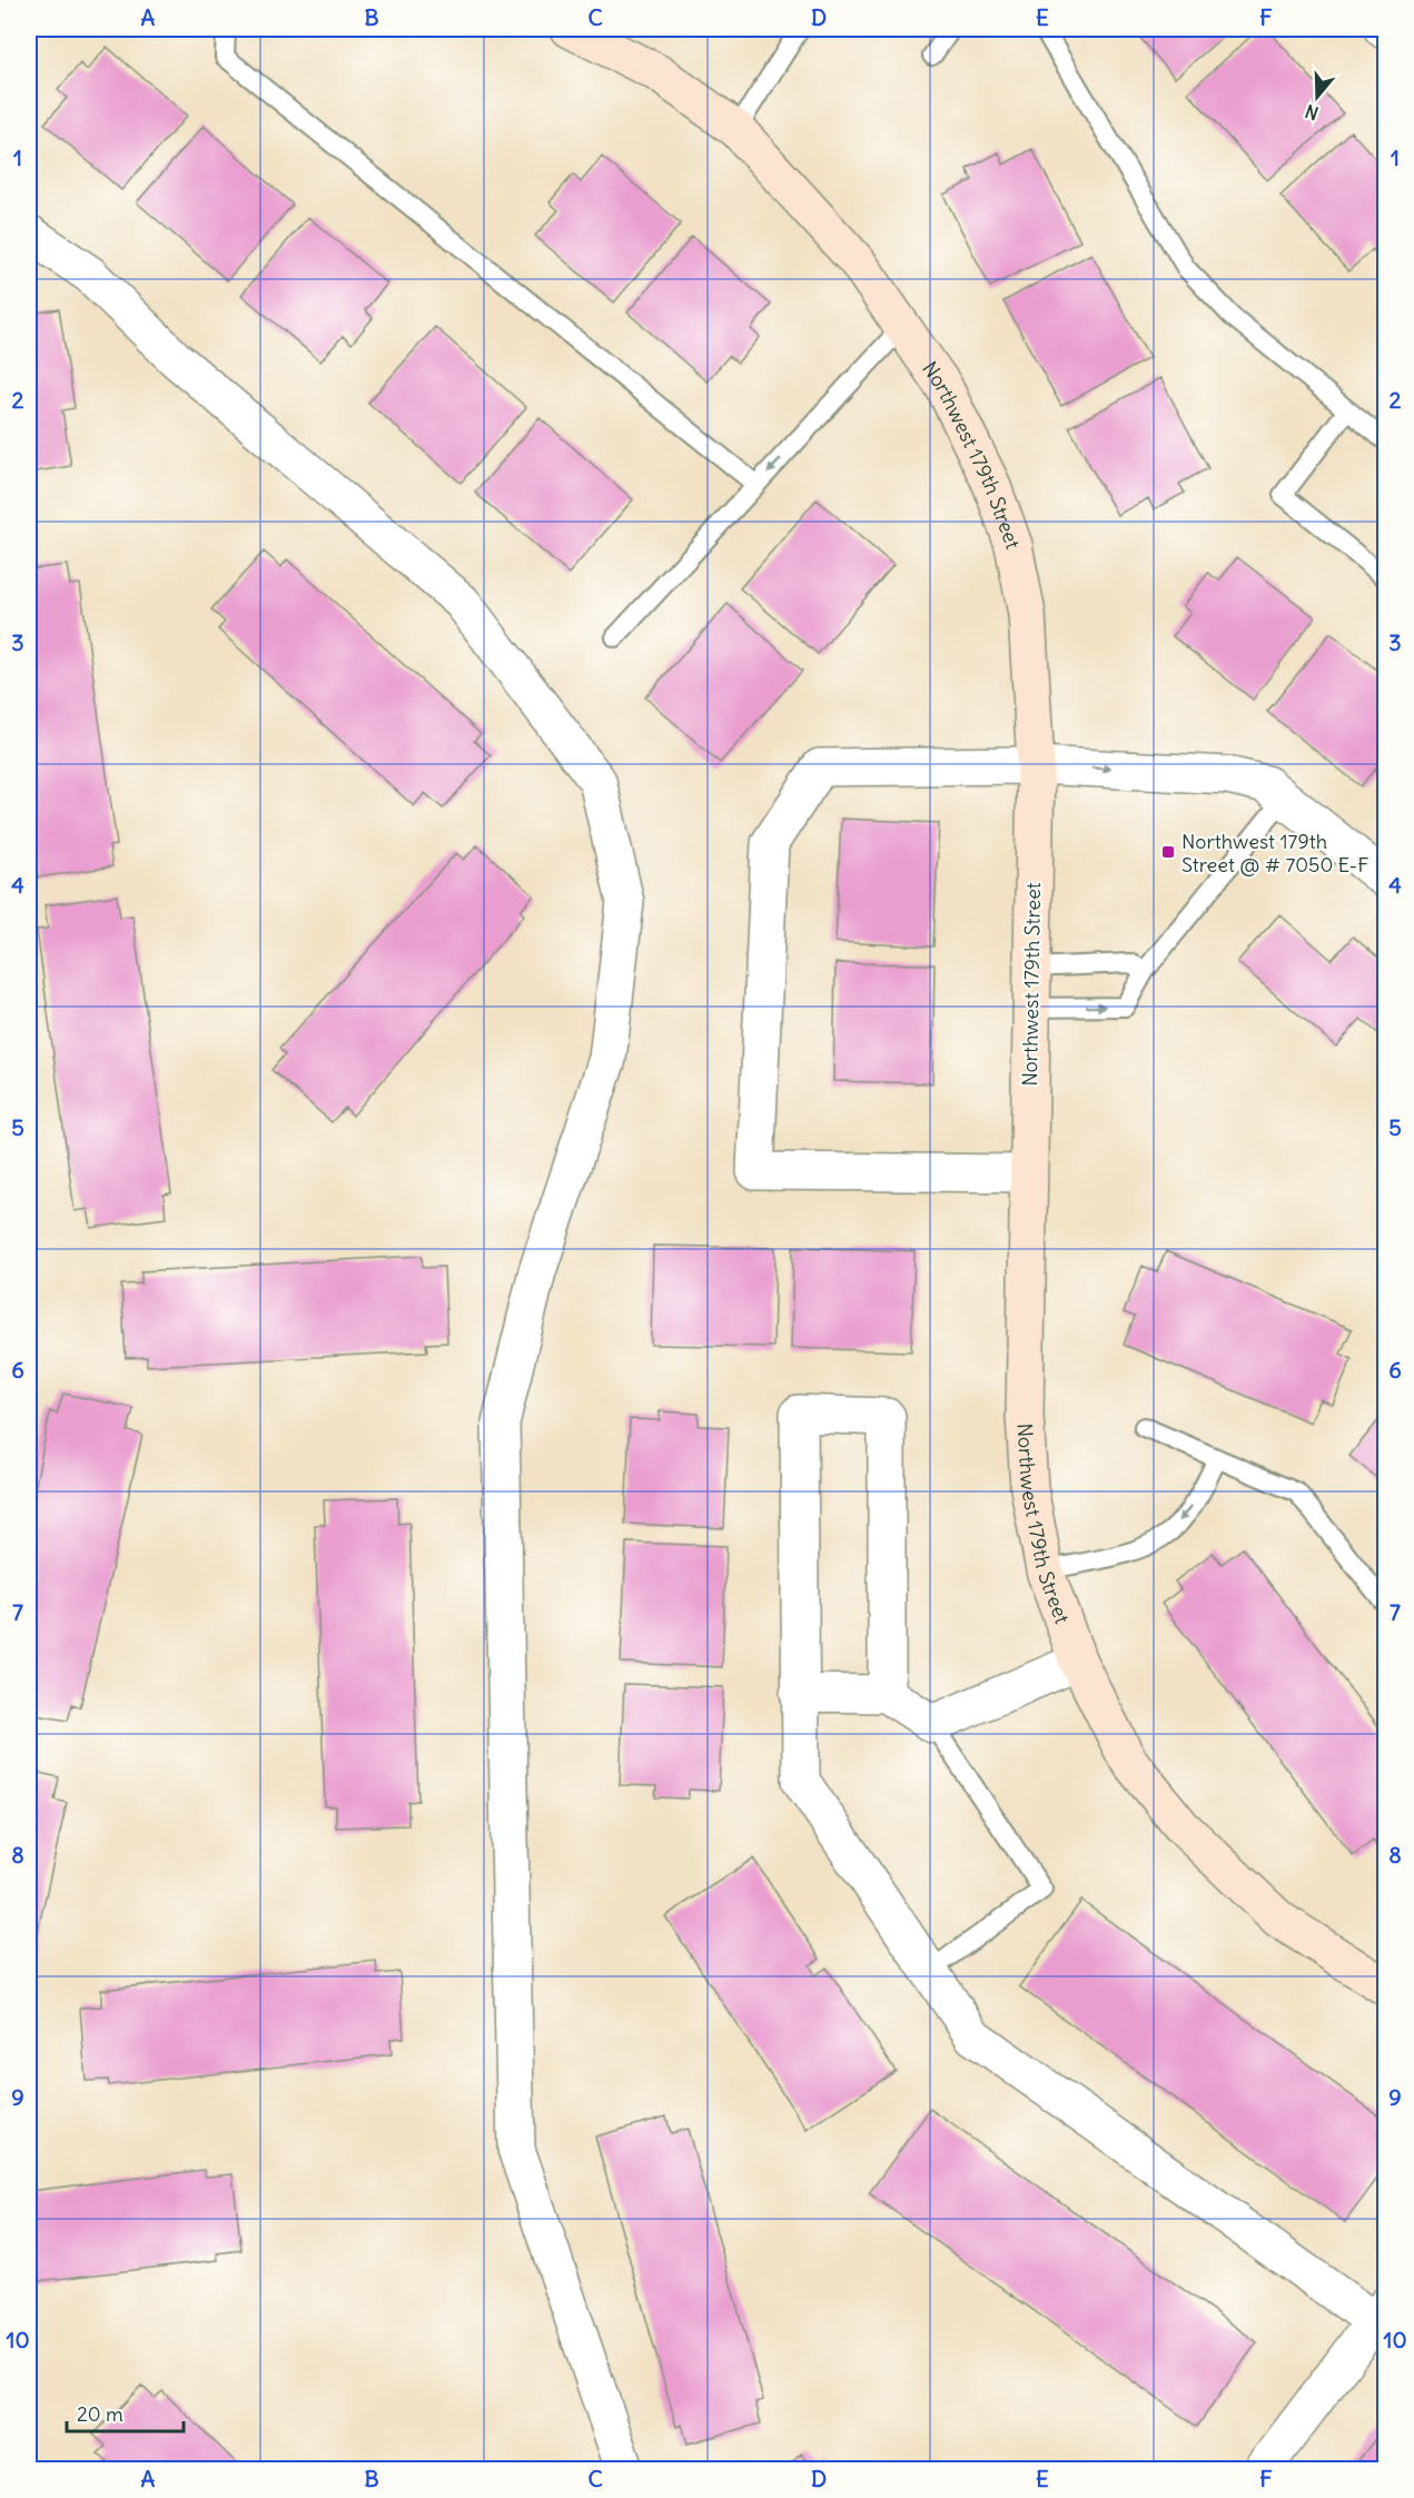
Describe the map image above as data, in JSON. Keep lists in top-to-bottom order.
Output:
{
  "streets": {
    "street": ["Northwest 179th Street"]
  },
  "places": {
    "transit": ["Northwest 179th Street @ # 7050 E-F"]
  },
  "scale_bar": "20 m",
  "north": "bottom",
  "grid": {
    "columns": [
      "A",
      "B",
      "C",
      "D",
      "E",
      "F"
    ],
    "rows": [
      "1",
      "2",
      "3",
      "4",
      "5",
      "6",
      "7",
      "8",
      "9",
      "10"
    ]
  }
}
